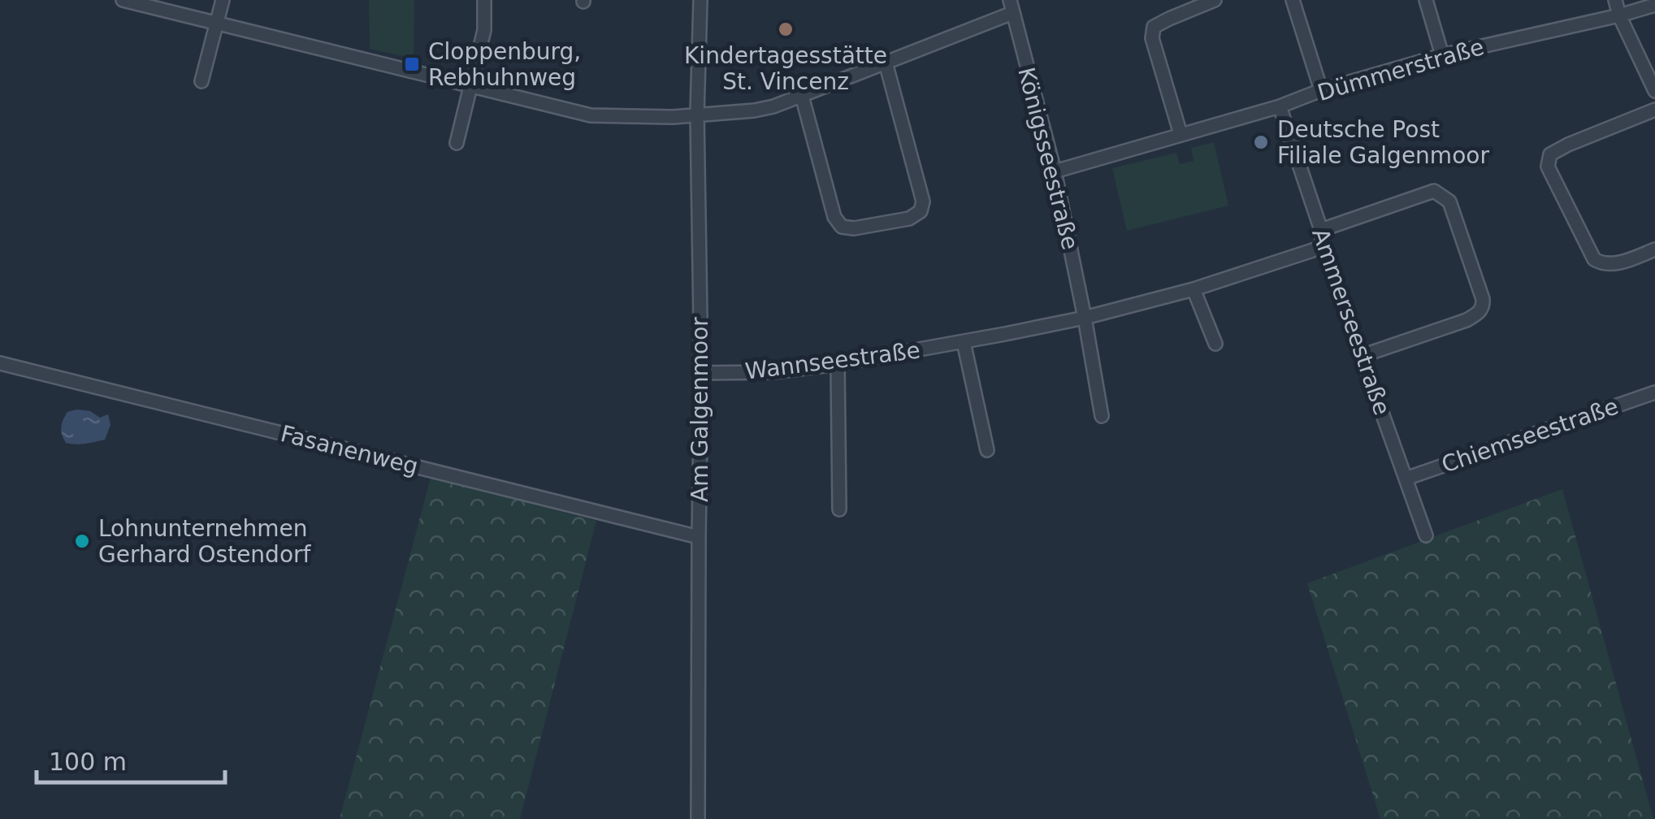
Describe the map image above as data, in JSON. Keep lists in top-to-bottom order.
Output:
{
  "streets": {
    "street": [
      "Dümmerstraße",
      "Königsseestraße",
      "Ammerseestraße",
      "Wannseestraße",
      "Am Galgenmoor",
      "Chiemseestraße",
      "Fasanenweg"
    ]
  },
  "crossings": [
    ["Dümmerstraße", "Königsseestraße"],
    ["Dümmerstraße", "Ammerseestraße"],
    ["Königsseestraße", "Wannseestraße"],
    ["Ammerseestraße", "Wannseestraße"],
    ["Ammerseestraße", "Chiemseestraße"],
    ["Wannseestraße", "Am Galgenmoor"],
    ["Am Galgenmoor", "Fasanenweg"]
  ],
  "places": {
    "other": ["Kindertagesstätte St. Vincenz", "Deutsche Post Filiale Galgenmoor", "Lohnunternehmen Gerhard Ostendorf"],
    "transit": ["Cloppenburg, Rebhuhnweg"]
  },
  "scale_bar": "100 m"
}
